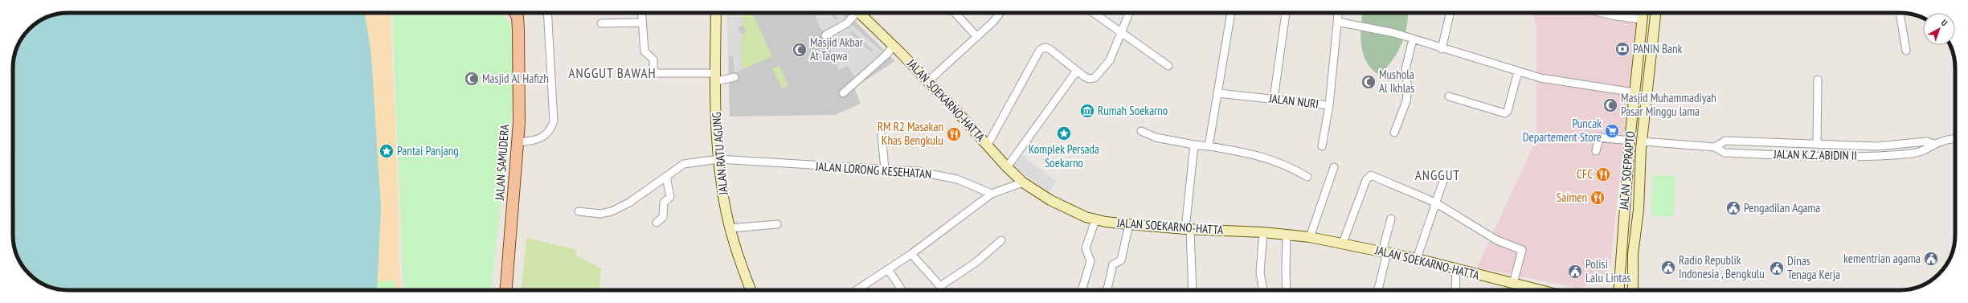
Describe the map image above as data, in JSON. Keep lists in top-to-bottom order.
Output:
{
  "streets": {
    "main road": [
      "JALAN SOEKARNO-HATTA",
      "JALAN RATU AGUNG",
      "JALAN SAMUDERA",
      "JALAN SOEPRAPTO"
    ],
    "street": ["JALAN NURI", "JALAN K.Z. ABIDIN II", "JALAN LORONG KESEHATAN"]
  },
  "crossings": [
    ["JALAN RATU AGUNG", "JALAN LORONG KESEHATAN"]
  ],
  "districts": ["ANGGUT BAWAH", "ANGGUT"],
  "places": {
    "bank": ["PANIN Bank"],
    "mosque": [
      "Masjid Akbar At Taqwa",
      "Masjid Al Hafizh",
      "Mushola Al Ikhlas",
      "Masjid Muhammadiyah Pasar Minggu lama"
    ],
    "museum": ["Rumah Soekarno"],
    "supermarket": ["Puncak Departement Store"],
    "place": ["Komplek Persada Soekarno", "Pantai Panjang"],
    "restaurant": ["RM R2 Masakan Khas Bengkulu", "CFC", "Saimen"],
    "public building": [
      "Pengadilan Agama",
      "kementrian agama",
      "Radio Republik Indonesia , Bengkulu",
      "Dinas Tenaga Kerja",
      "Polisi Lalu Lintas"
    ]
  },
  "north": "top right"
}
